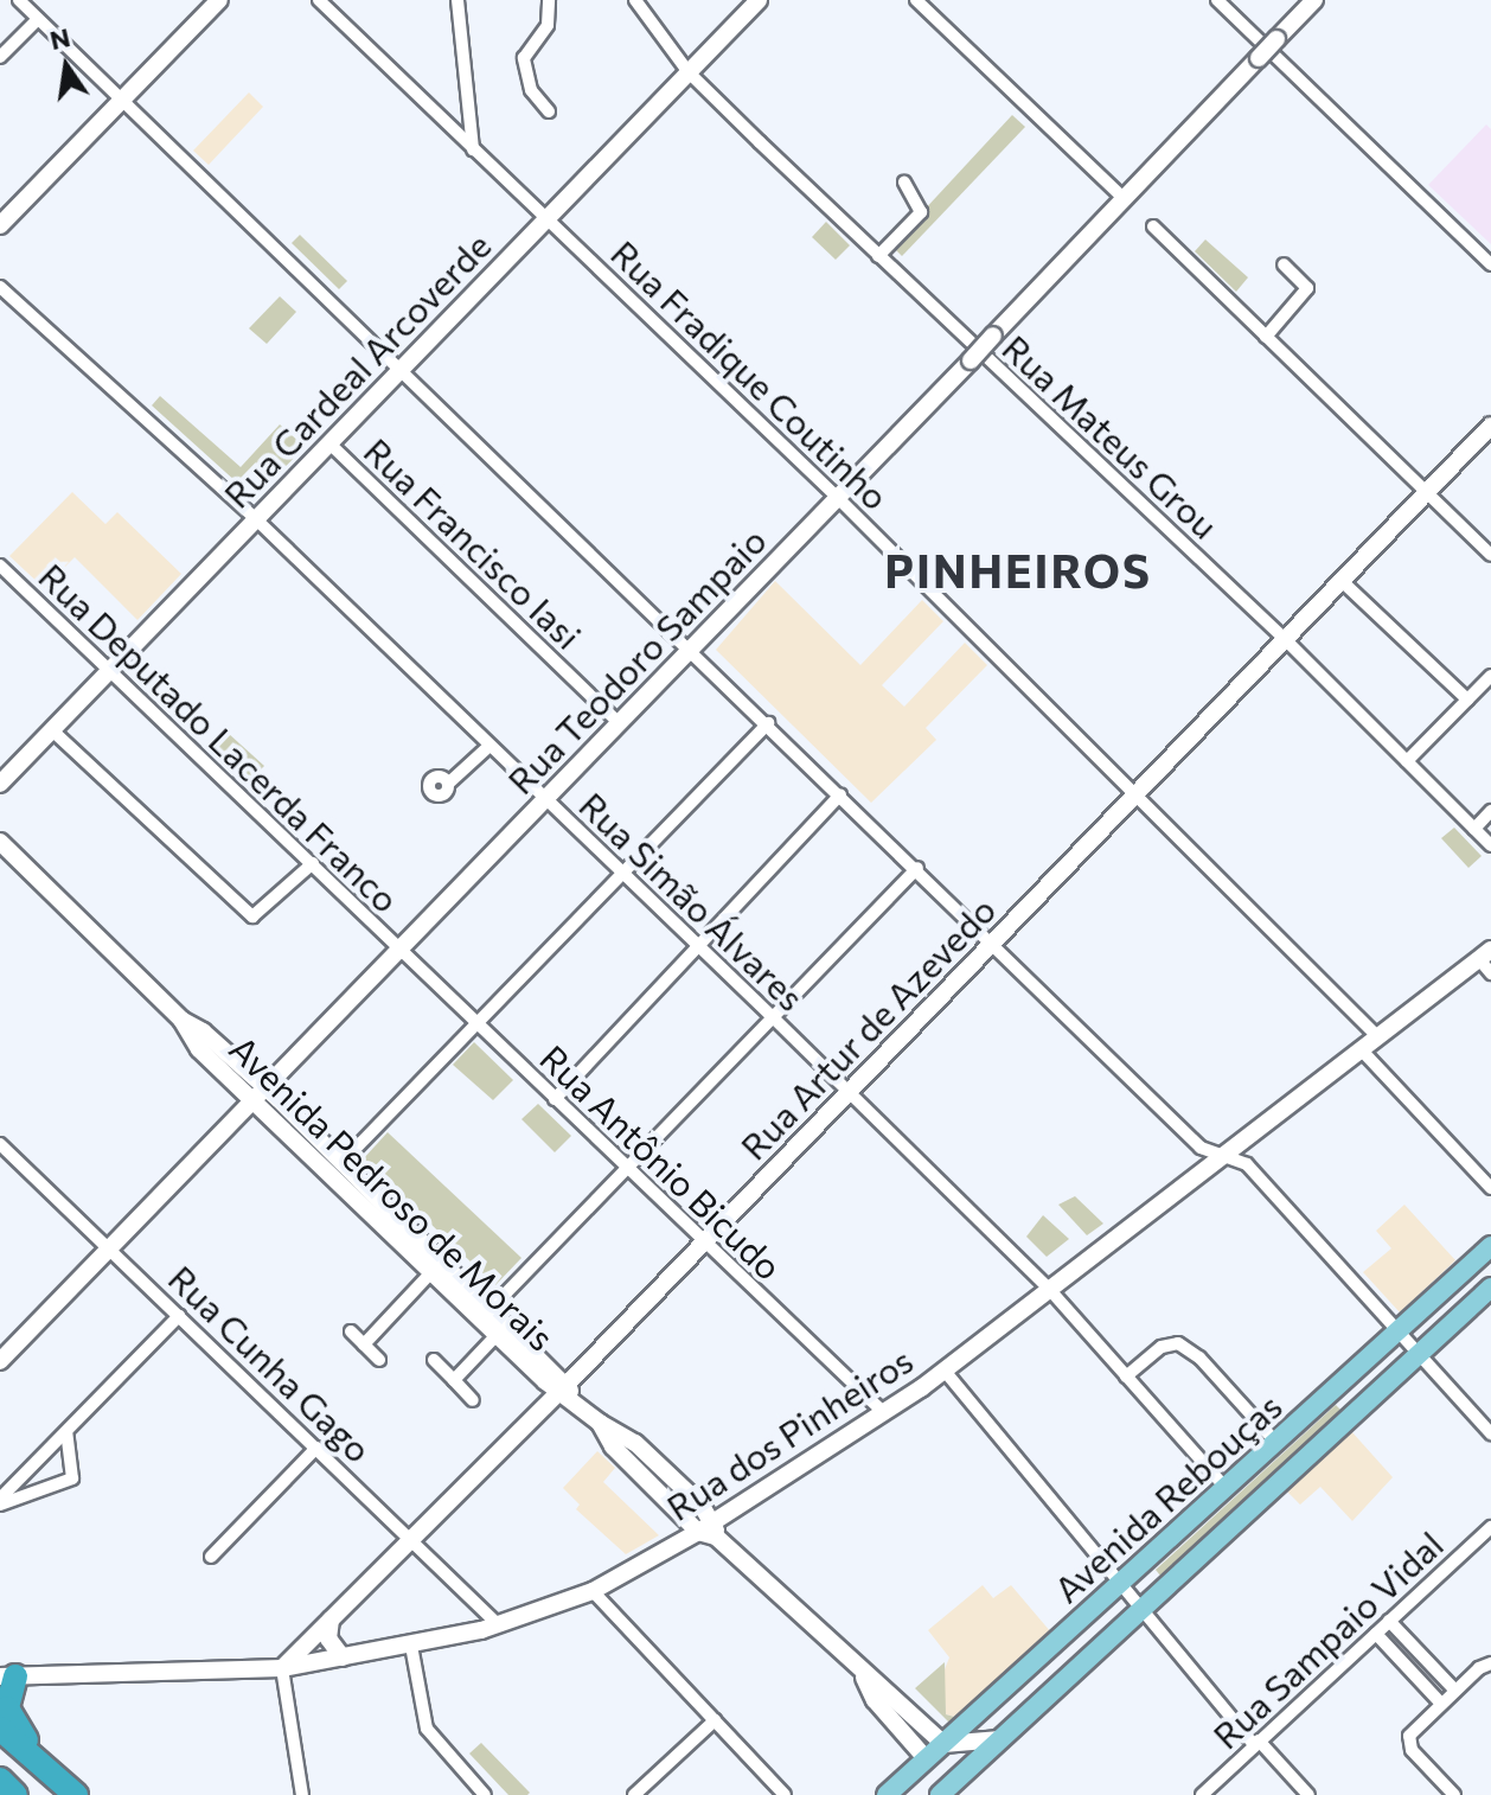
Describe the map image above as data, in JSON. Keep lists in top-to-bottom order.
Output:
{
  "streets": {
    "main road": [
      "Rua Cardeal Arcoverde",
      "Rua Teodoro Sampaio",
      "Rua Artur de Azevedo",
      "Avenida Pedroso de Morais",
      "Rua dos Pinheiros",
      "Avenida Rebouças"
    ],
    "street": [
      "Rua Fradique Coutinho",
      "Rua Mateus Grou",
      "Rua Francisco Iasi",
      "Rua Deputado Lacerda Franco",
      "Rua Simão Álvares",
      "Rua Antônio Bicudo",
      "Rua Cunha Gago",
      "Rua Sampaio Vidal"
    ]
  },
  "crossings": [
    ["Rua Cardeal Arcoverde", "Rua Fradique Coutinho"],
    ["Rua Cardeal Arcoverde", "Rua Mateus Grou"],
    ["Rua Cardeal Arcoverde", "Rua Francisco Iasi"],
    ["Rua Cardeal Arcoverde", "Rua Deputado Lacerda Franco"],
    ["Rua Cardeal Arcoverde", "Rua Simão Álvares"],
    ["Rua Fradique Coutinho", "Rua Teodoro Sampaio"],
    ["Rua Fradique Coutinho", "Rua Artur de Azevedo"],
    ["Rua Fradique Coutinho", "Rua dos Pinheiros"],
    ["Rua Mateus Grou", "Rua Artur de Azevedo"],
    ["Rua Francisco Iasi", "Rua Teodoro Sampaio"],
    ["Rua Teodoro Sampaio", "Rua Deputado Lacerda Franco"],
    ["Rua Teodoro Sampaio", "Rua Simão Álvares"],
    ["Rua Teodoro Sampaio", "Rua Antônio Bicudo"],
    ["Rua Teodoro Sampaio", "Avenida Pedroso de Morais"],
    ["Rua Teodoro Sampaio", "Rua Cunha Gago"],
    ["Rua Deputado Lacerda Franco", "Rua Antônio Bicudo"],
    ["Rua Simão Álvares", "Rua Artur de Azevedo"],
    ["Rua Simão Álvares", "Rua dos Pinheiros"],
    ["Rua Simão Álvares", "Avenida Rebouças"],
    ["Rua Artur de Azevedo", "Rua Antônio Bicudo"],
    ["Rua Artur de Azevedo", "Avenida Pedroso de Morais"],
    ["Rua Artur de Azevedo", "Rua Cunha Gago"],
    ["Rua Artur de Azevedo", "Rua dos Pinheiros"],
    ["Rua Antônio Bicudo", "Rua dos Pinheiros"],
    ["Avenida Pedroso de Morais", "Rua dos Pinheiros"],
    ["Avenida Pedroso de Morais", "Avenida Rebouças"],
    ["Rua Cunha Gago", "Rua dos Pinheiros"]
  ],
  "districts": ["PINHEIROS"],
  "north": "top"
}
